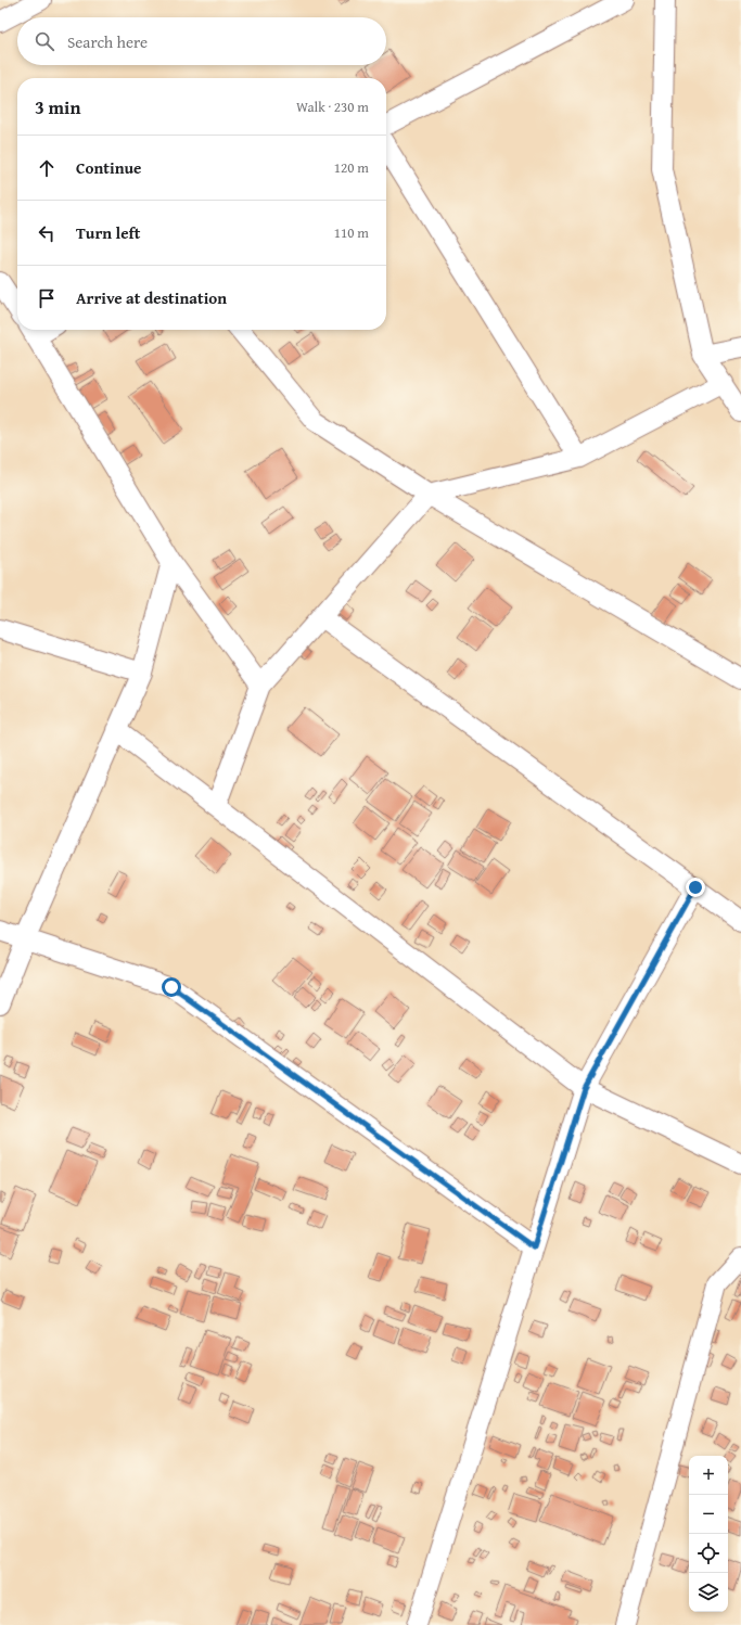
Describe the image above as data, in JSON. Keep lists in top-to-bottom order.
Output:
{
  "page": {
    "search": "Search here",
    "heading": ["3 min", "Walk · 230 m"],
    "list": [
      ["Continue", "120 m"],
      ["Turn left", "110 m"],
      "Arrive at destination"
    ],
    "map_buttons": ["+", "−"]
  }
}
